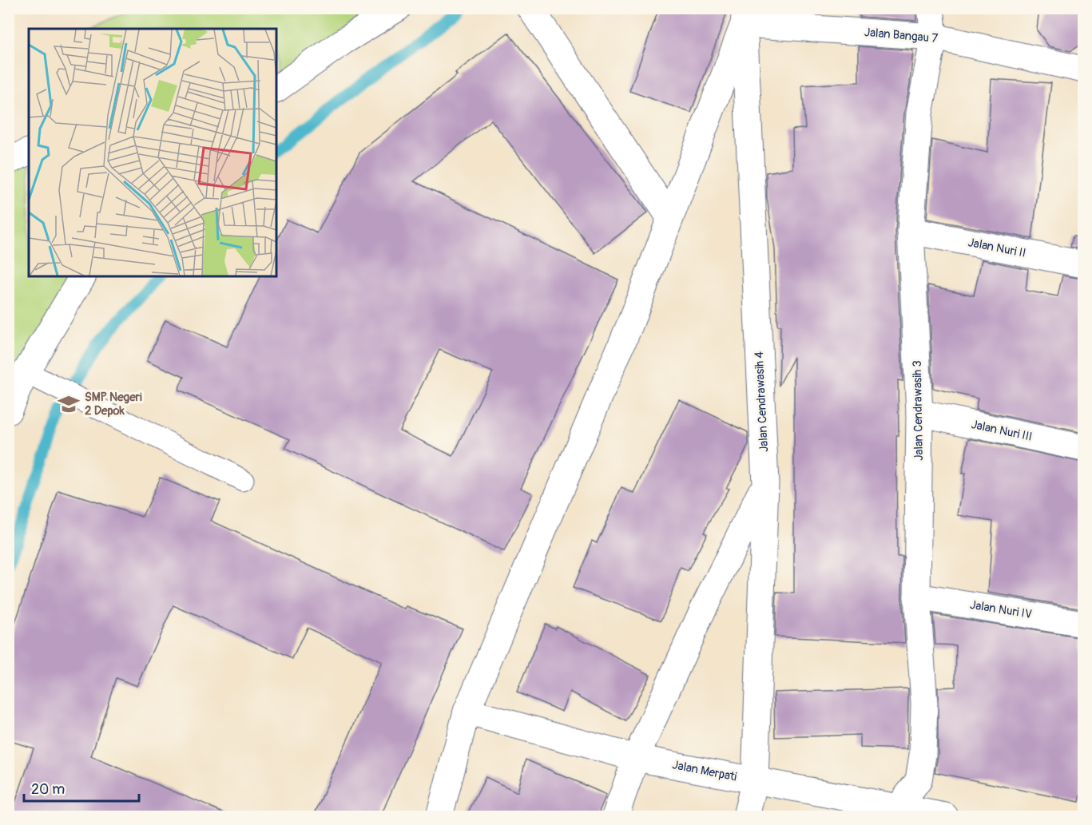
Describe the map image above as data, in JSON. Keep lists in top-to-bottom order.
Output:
{
  "streets": {
    "street": [
      "Jalan Bangau 7",
      "Jalan Nuri II",
      "Jalan Cendrawasih 4",
      "Jalan Cendrawasih 3",
      "Jalan Nuri III",
      "Jalan Nuri IV",
      "Jalan Merpati"
    ]
  },
  "crossings": [
    ["Jalan Bangau 7", "Jalan Cendrawasih 4"],
    ["Jalan Bangau 7", "Jalan Cendrawasih 3"],
    ["Jalan Nuri II", "Jalan Cendrawasih 3"],
    ["Jalan Cendrawasih 4", "Jalan Merpati"],
    ["Jalan Cendrawasih 3", "Jalan Nuri III"],
    ["Jalan Cendrawasih 3", "Jalan Nuri IV"],
    ["Jalan Cendrawasih 3", "Jalan Merpati"]
  ],
  "places": {
    "school or university": ["SMP Negeri 2 Depok"]
  },
  "scale_bar": "20 m"
}
